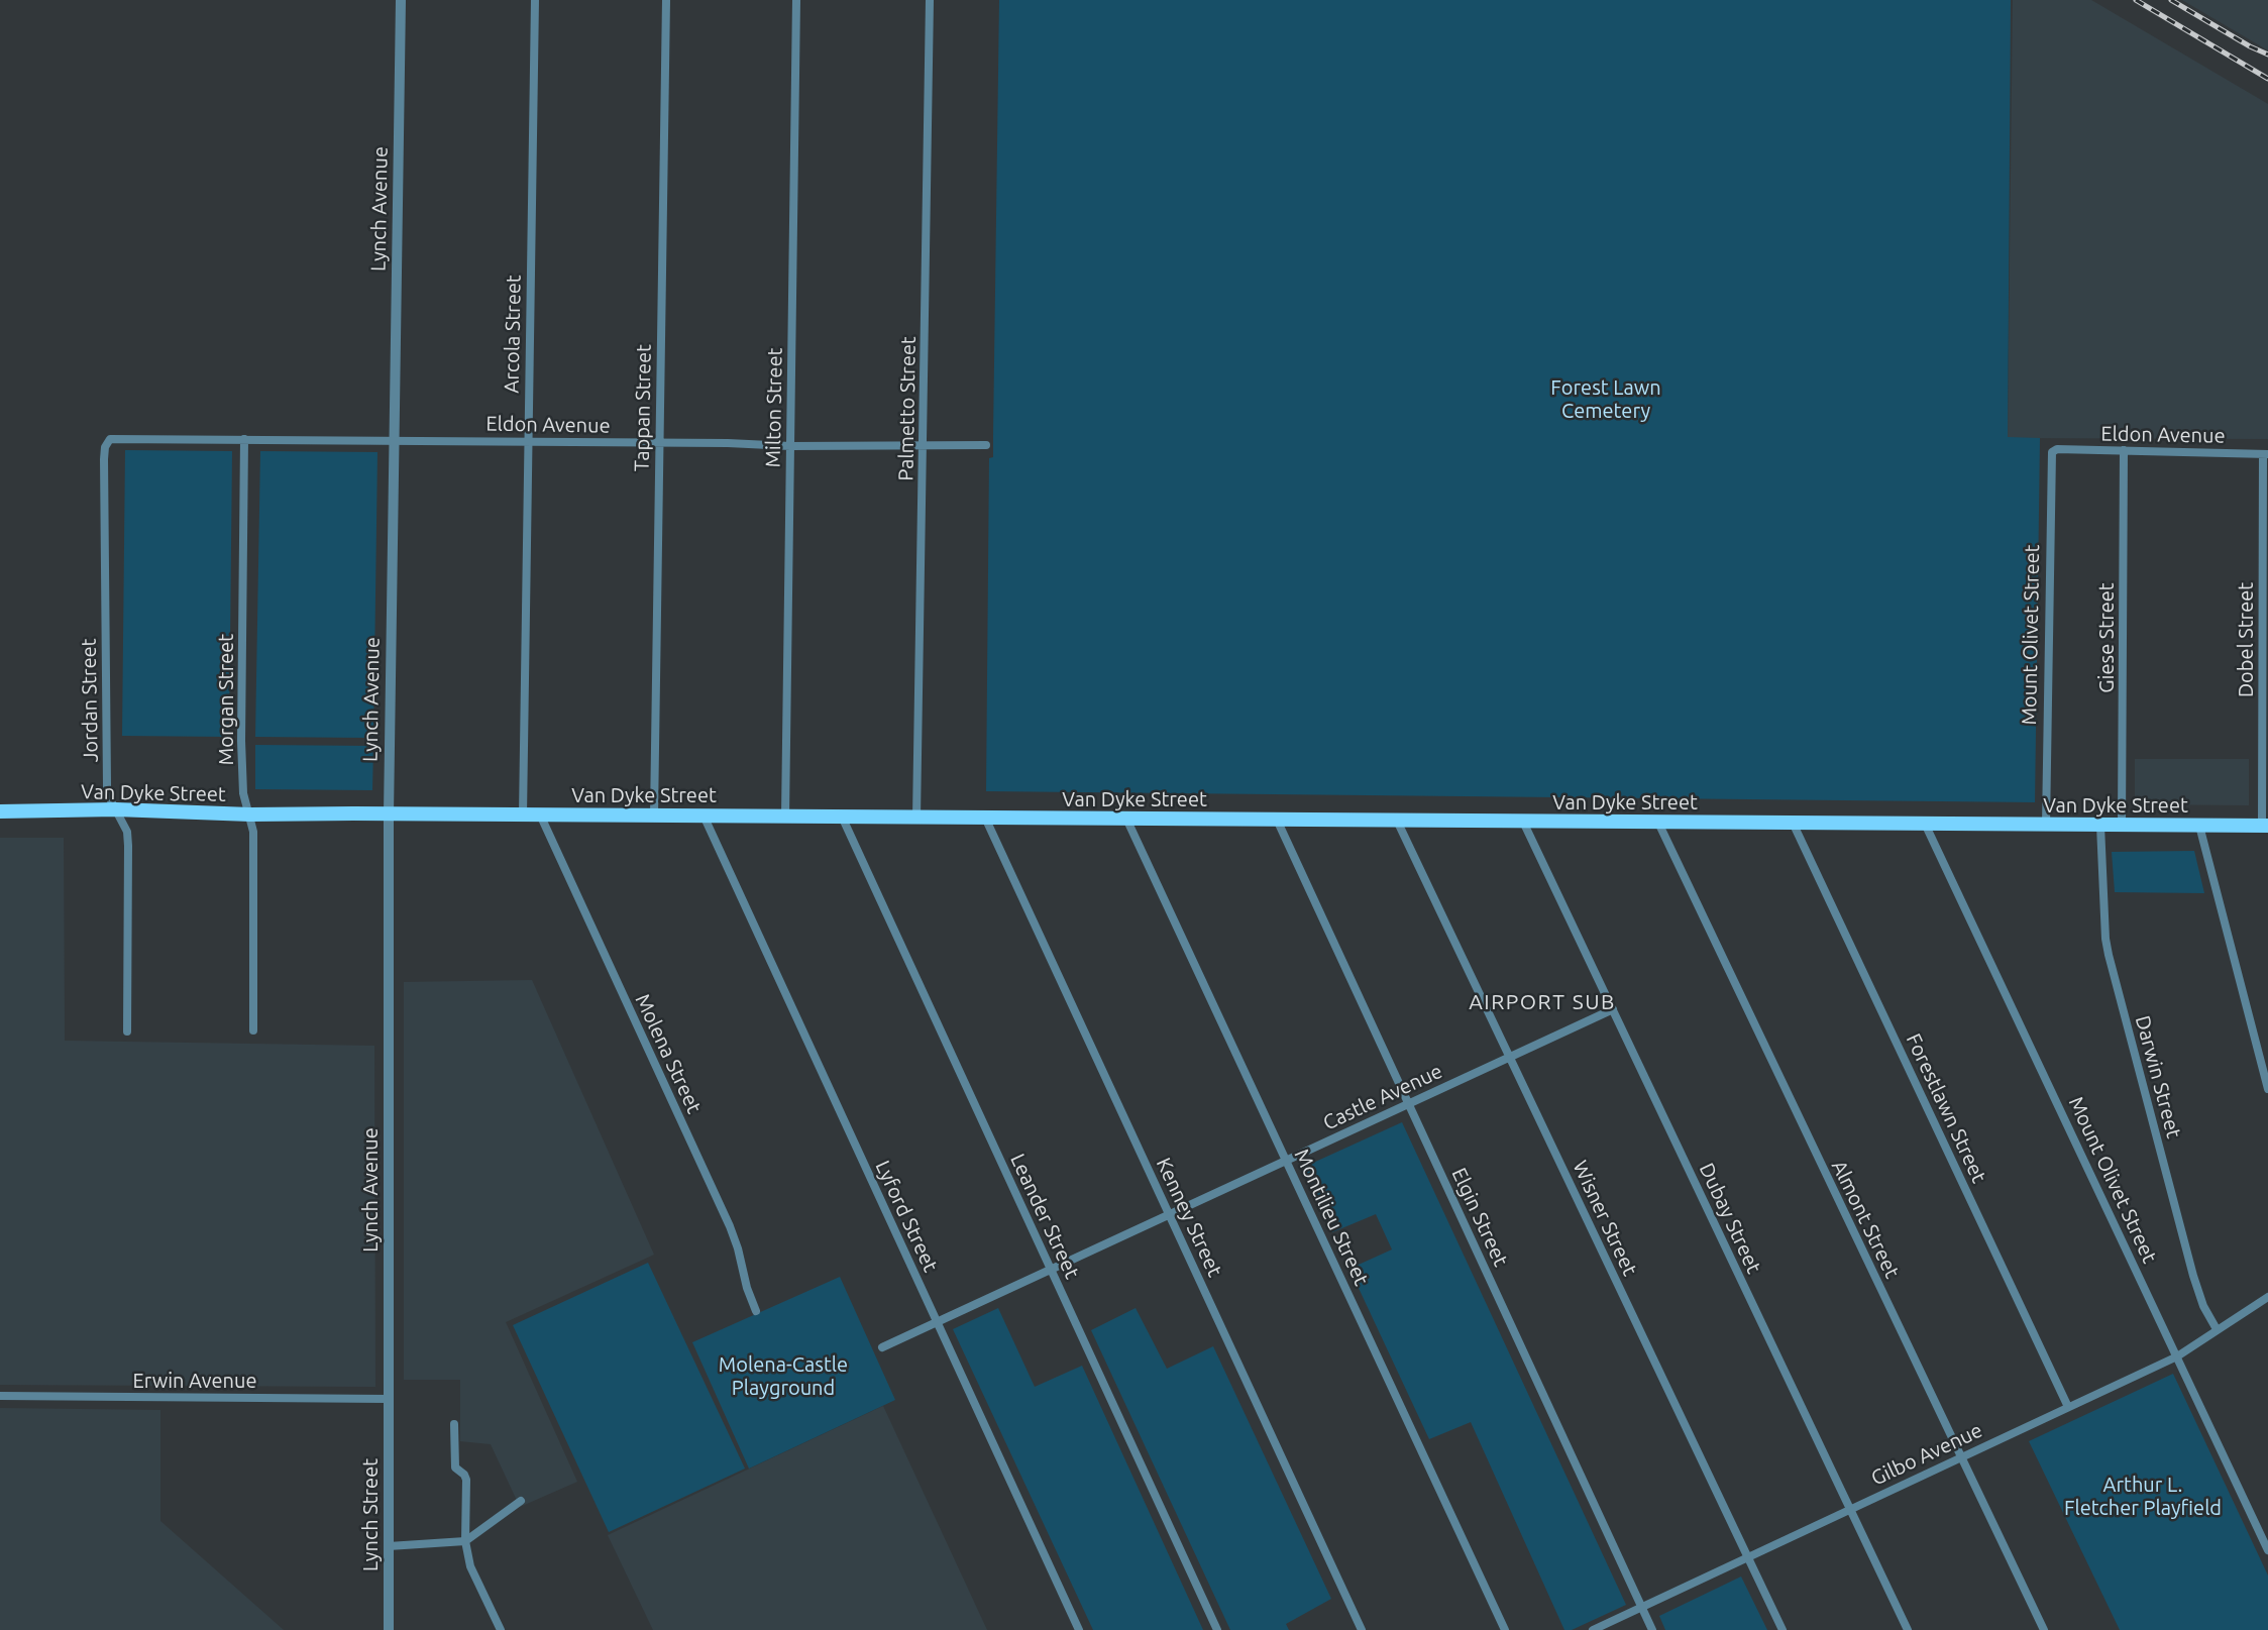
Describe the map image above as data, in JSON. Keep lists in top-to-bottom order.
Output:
{
  "streets": {
    "main road": ["Van Dyke Street"],
    "street": [
      "Lynch Avenue",
      "Arcola Street",
      "Tappan Street",
      "Milton Street",
      "Palmetto Street",
      "Eldon Avenue",
      "Mount Olivet Street",
      "Giese Street",
      "Dobel Street",
      "Morgan Street",
      "Jordan Street",
      "Molena Street",
      "Darwin Street",
      "Castle Avenue",
      "Forestlawn Street",
      "Lyford Street",
      "Leander Street",
      "Kenney Street",
      "Montilieu Street",
      "Elgin Street",
      "Wisner Street",
      "Dubay Street",
      "Almont Street",
      "Erwin Avenue",
      "Gilbo Avenue",
      "Lynch Street"
    ]
  },
  "crossings": [
    ["Lynch Avenue", "Eldon Avenue"],
    ["Lynch Avenue", "Van Dyke Street"],
    ["Lynch Avenue", "Erwin Avenue"],
    ["Lynch Avenue", "Lynch Street"],
    ["Arcola Street", "Eldon Avenue"],
    ["Arcola Street", "Van Dyke Street"],
    ["Tappan Street", "Eldon Avenue"],
    ["Tappan Street", "Van Dyke Street"],
    ["Milton Street", "Eldon Avenue"],
    ["Milton Street", "Van Dyke Street"],
    ["Palmetto Street", "Eldon Avenue"],
    ["Palmetto Street", "Van Dyke Street"],
    ["Eldon Avenue", "Mount Olivet Street"],
    ["Eldon Avenue", "Giese Street"],
    ["Eldon Avenue", "Dobel Street"],
    ["Eldon Avenue", "Morgan Street"],
    ["Eldon Avenue", "Jordan Street"],
    ["Mount Olivet Street", "Van Dyke Street"],
    ["Mount Olivet Street", "Gilbo Avenue"],
    ["Giese Street", "Van Dyke Street"],
    ["Dobel Street", "Van Dyke Street"],
    ["Morgan Street", "Van Dyke Street"],
    ["Jordan Street", "Van Dyke Street"],
    ["Van Dyke Street", "Molena Street"],
    ["Van Dyke Street", "Darwin Street"],
    ["Van Dyke Street", "Forestlawn Street"],
    ["Van Dyke Street", "Lyford Street"],
    ["Van Dyke Street", "Leander Street"],
    ["Van Dyke Street", "Kenney Street"],
    ["Van Dyke Street", "Montilieu Street"],
    ["Van Dyke Street", "Elgin Street"],
    ["Van Dyke Street", "Wisner Street"],
    ["Van Dyke Street", "Dubay Street"],
    ["Van Dyke Street", "Almont Street"],
    ["Darwin Street", "Gilbo Avenue"],
    ["Castle Avenue", "Lyford Street"],
    ["Castle Avenue", "Leander Street"],
    ["Castle Avenue", "Kenney Street"],
    ["Castle Avenue", "Montilieu Street"],
    ["Castle Avenue", "Elgin Street"],
    ["Castle Avenue", "Wisner Street"],
    ["Castle Avenue", "Dubay Street"],
    ["Forestlawn Street", "Gilbo Avenue"],
    ["Elgin Street", "Gilbo Avenue"],
    ["Wisner Street", "Gilbo Avenue"],
    ["Dubay Street", "Gilbo Avenue"],
    ["Almont Street", "Gilbo Avenue"],
    ["Erwin Avenue", "Lynch Street"]
  ],
  "districts": ["AIRPORT SUB"],
  "parks": ["Forest Lawn Cemetery", "Molena-Castle Playground", "Arthur L. Fletcher Playfield"]
}
